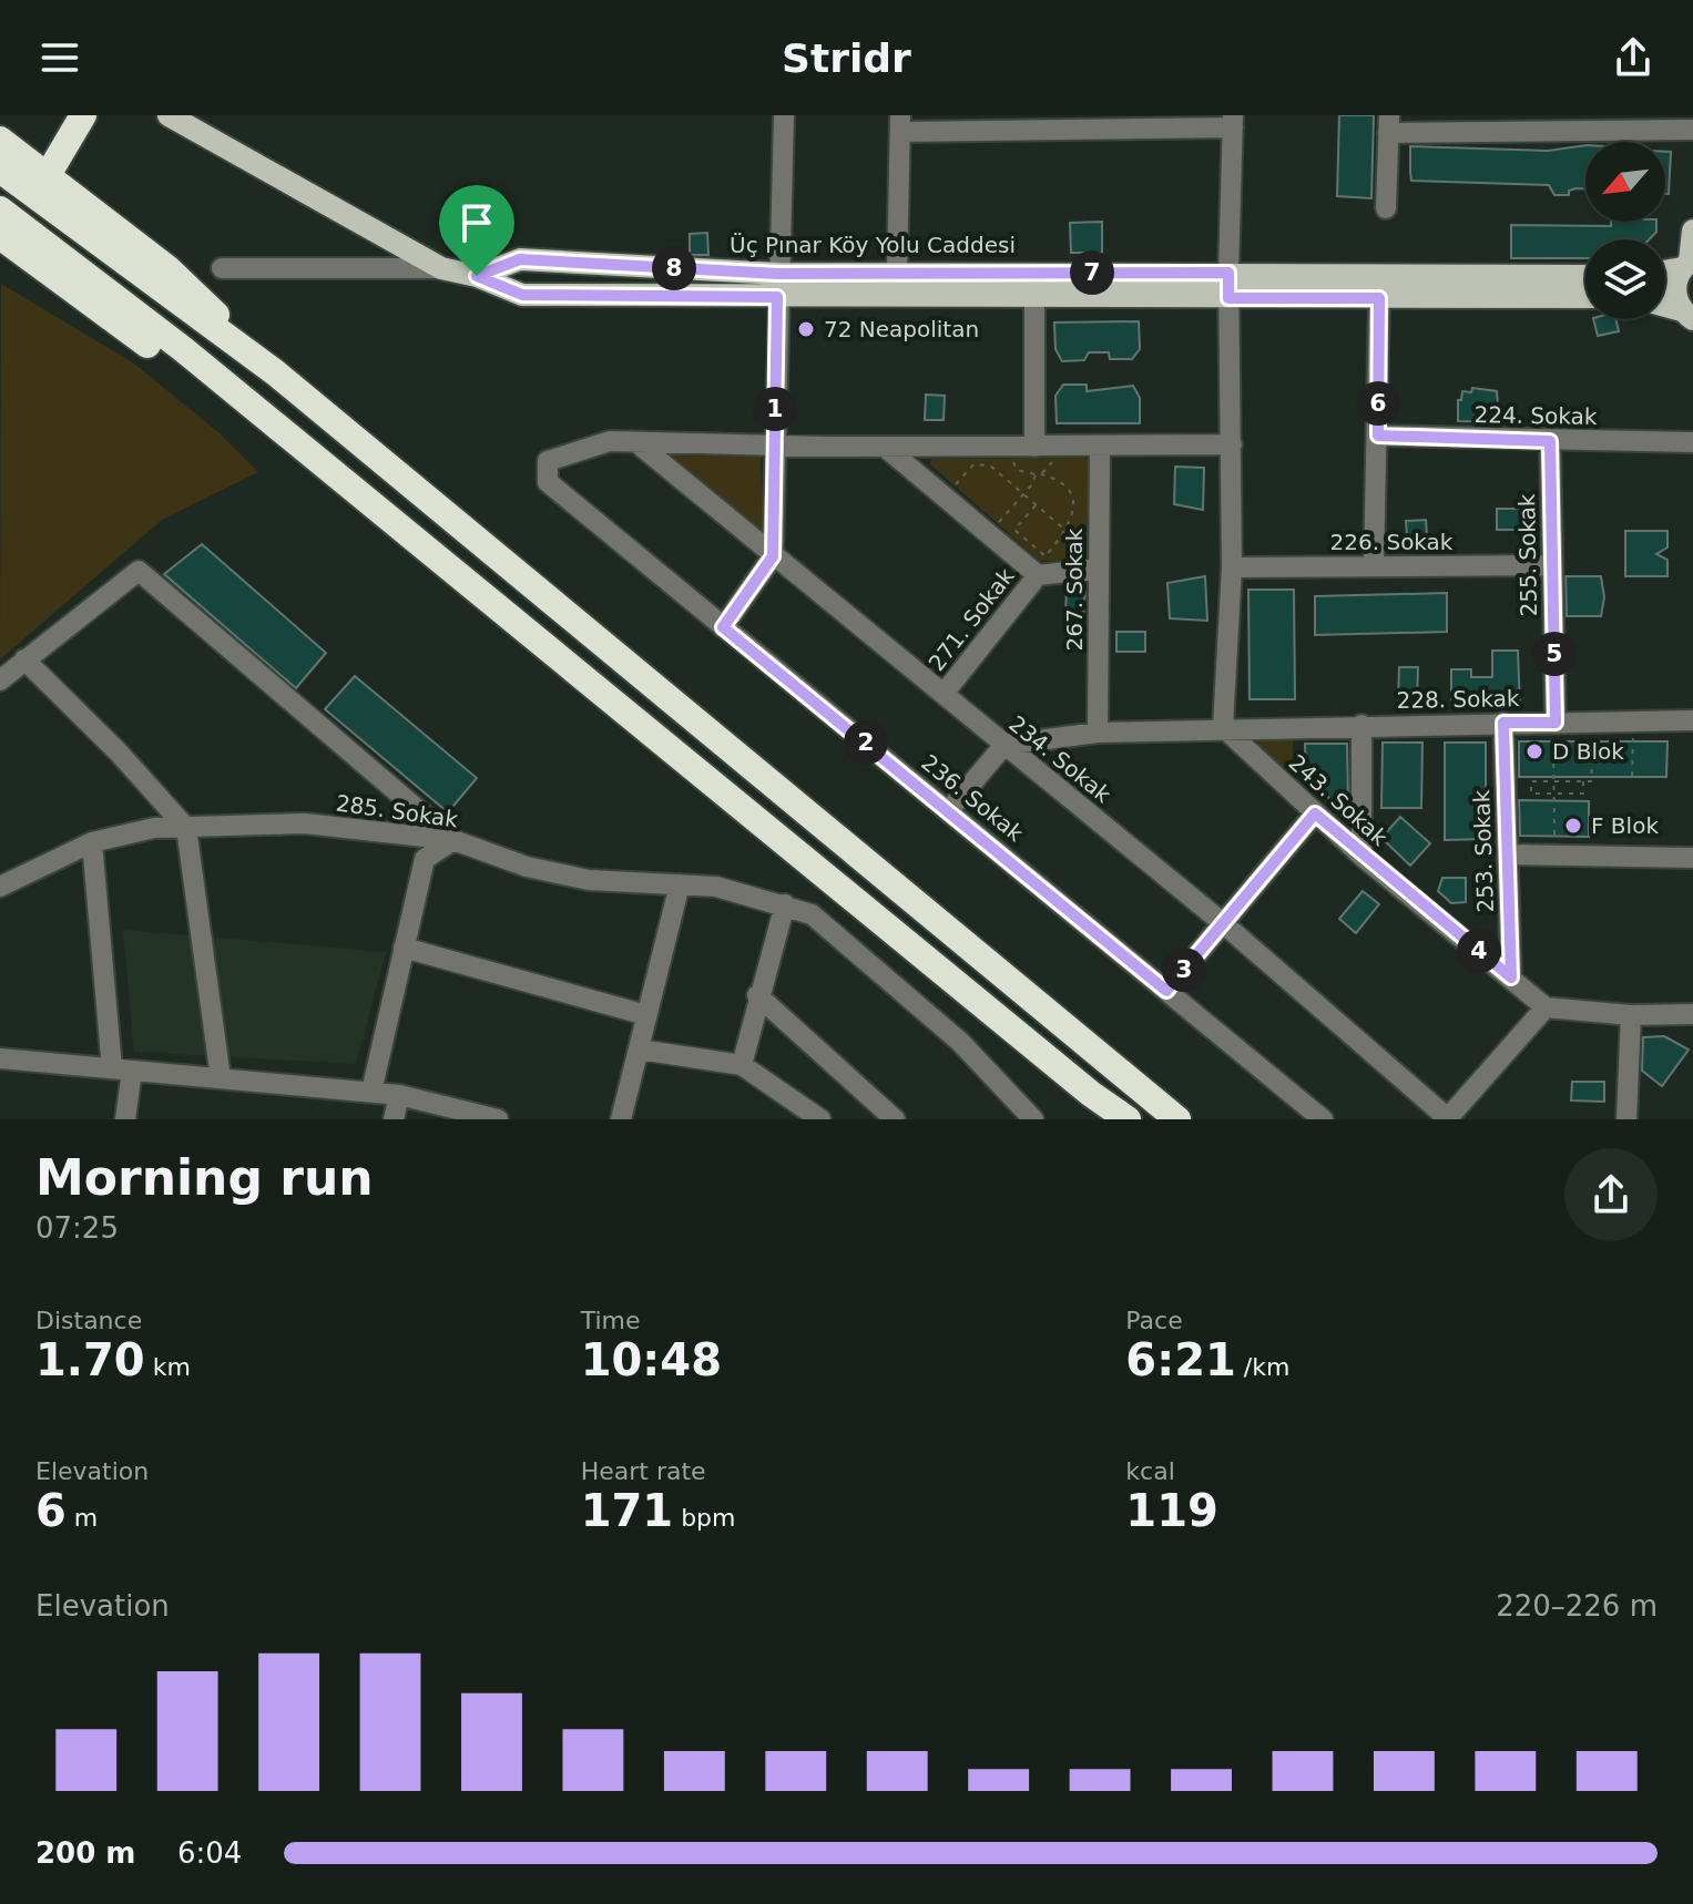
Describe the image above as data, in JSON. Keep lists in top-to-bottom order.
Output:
{
  "streets": {
    "main road": ["Üç Pınar Köy Yolu Caddesi"],
    "street": [
      "224. Sokak",
      "226. Sokak",
      "255. Sokak",
      "267. Sokak",
      "271. Sokak",
      "228. Sokak",
      "234. Sokak",
      "236. Sokak",
      "243. Sokak",
      "285. Sokak",
      "253. Sokak"
    ]
  },
  "crossings": [
    ["224. Sokak", "255. Sokak"],
    ["226. Sokak", "255. Sokak"],
    ["255. Sokak", "228. Sokak"],
    ["271. Sokak", "234. Sokak"],
    ["228. Sokak", "243. Sokak"],
    ["228. Sokak", "253. Sokak"],
    ["234. Sokak", "236. Sokak"],
    ["243. Sokak", "253. Sokak"]
  ],
  "places": ["72 Neapolitan", "D Blok", "F Blok"],
  "north": "bottom left",
  "page": {
    "header": "Stridr",
    "pins": [
      "8",
      "7",
      "6",
      "1",
      "5",
      "2",
      "4",
      "3"
    ],
    "heading": ["Morning run", "07:25"],
    "stats": [
      ["Distance", "1.70 km"],
      ["Time", "10:48"],
      ["Pace", "6:21 /km"],
      ["Elevation", "6 m"],
      ["Heart rate", "171 bpm"],
      ["kcal", "119"]
    ],
    "chart": ["Elevation", "220–226 m"],
    "list": [
      {
        "name": "200 m",
        "note": "6:04"
      }
    ]
  }
}
